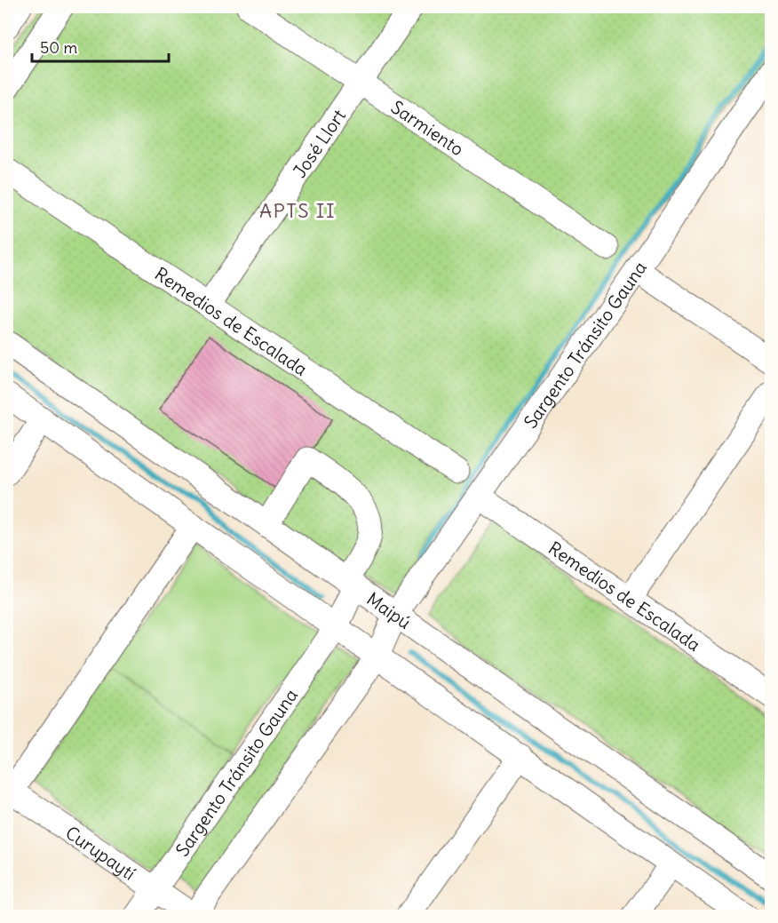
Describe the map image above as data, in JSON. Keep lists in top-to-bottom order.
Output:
{
  "streets": {
    "street": [
      "Sarmiento",
      "José Llort",
      "Remedios de Escalada",
      "Sargento Tránsito Gauna",
      "Maipú",
      "Curupaytí"
    ]
  },
  "crossings": [
    ["Sarmiento", "José Llort"],
    ["José Llort", "Remedios de Escalada"],
    ["Remedios de Escalada", "Sargento Tránsito Gauna"],
    ["Sargento Tránsito Gauna", "Maipú"],
    ["Sargento Tránsito Gauna", "Curupaytí"]
  ],
  "districts": ["APTS II"],
  "scale_bar": "50 m"
}
